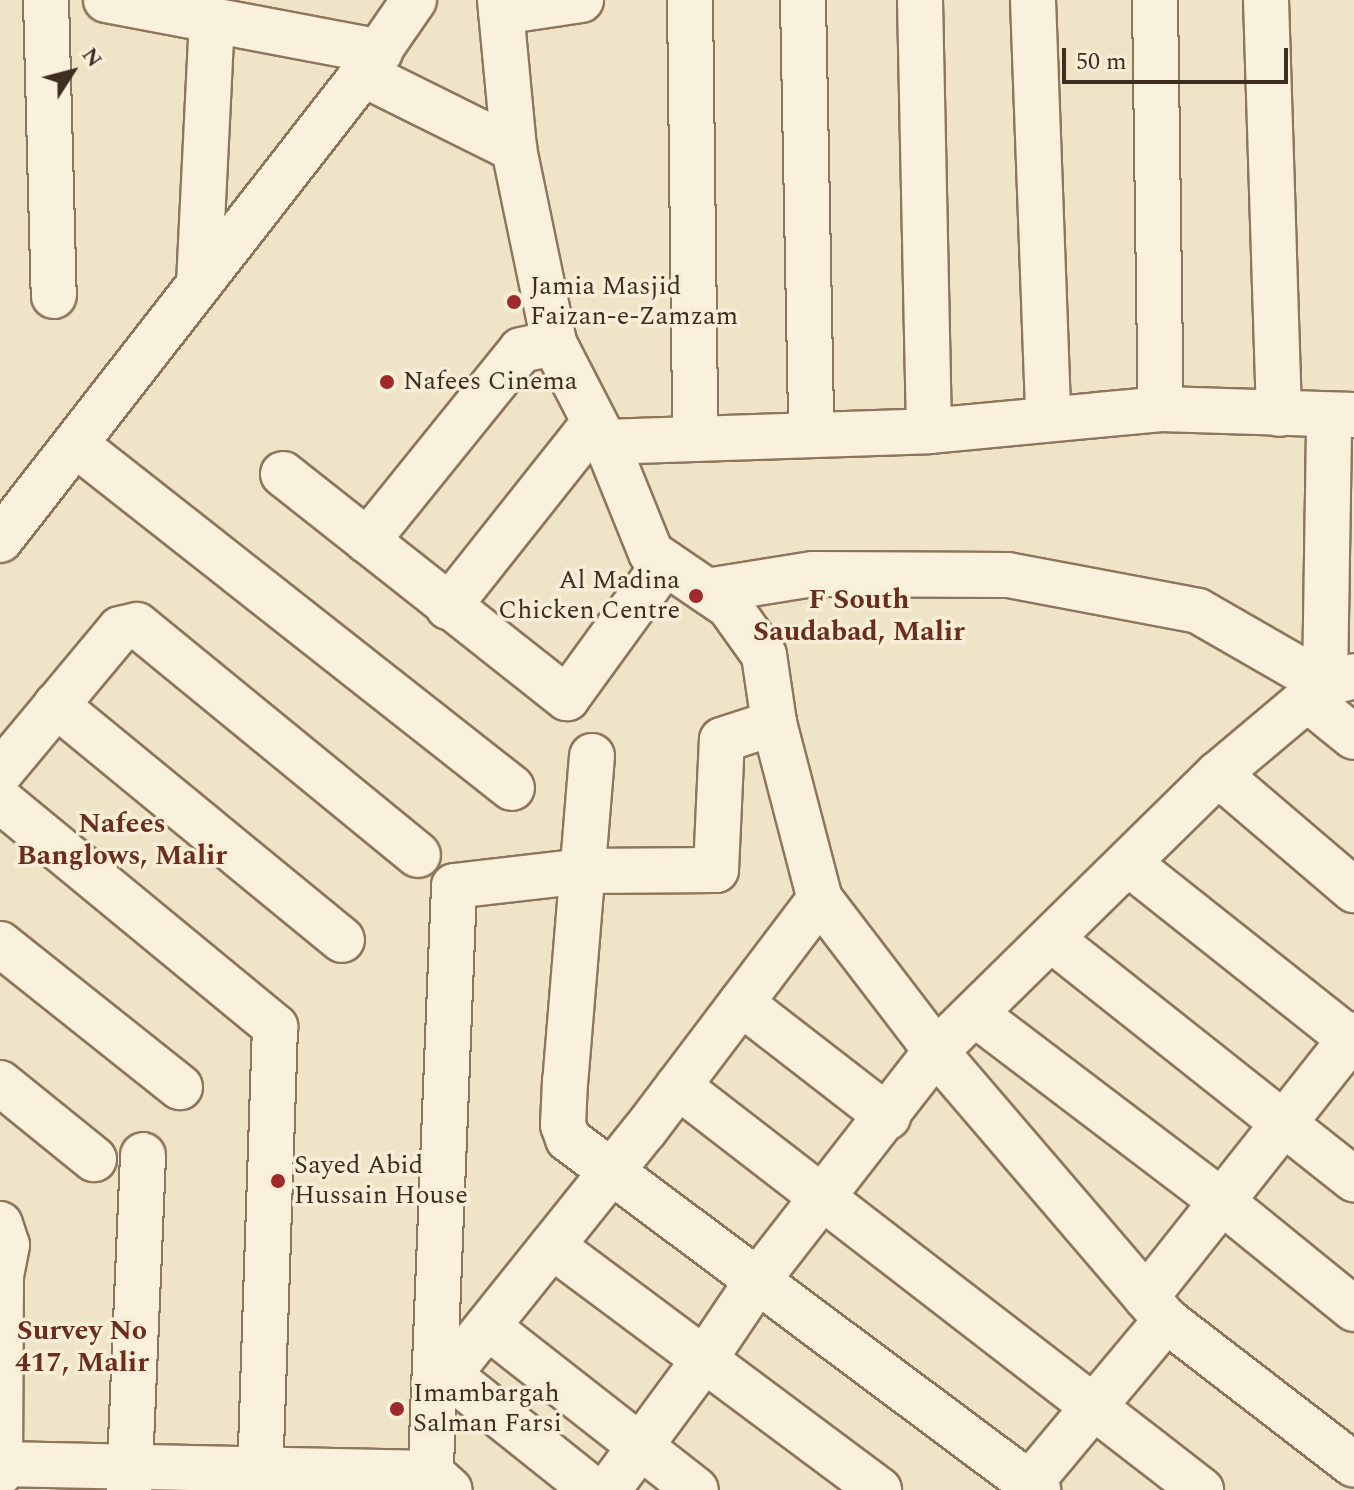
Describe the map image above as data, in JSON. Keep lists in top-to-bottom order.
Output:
{
  "districts": ["F South Saudabad, Malir", "Nafees Banglows, Malir", "Survey No 417, Malir"],
  "places": [
    "Jamia Masjid Faizan-e-Zamzam",
    "Nafees Cinema",
    "Al Madina Chicken Centre",
    "Sayed Abid Hussain House",
    "Imambargah Salman Farsi"
  ],
  "scale_bar": "50 m",
  "north": "top right"
}
